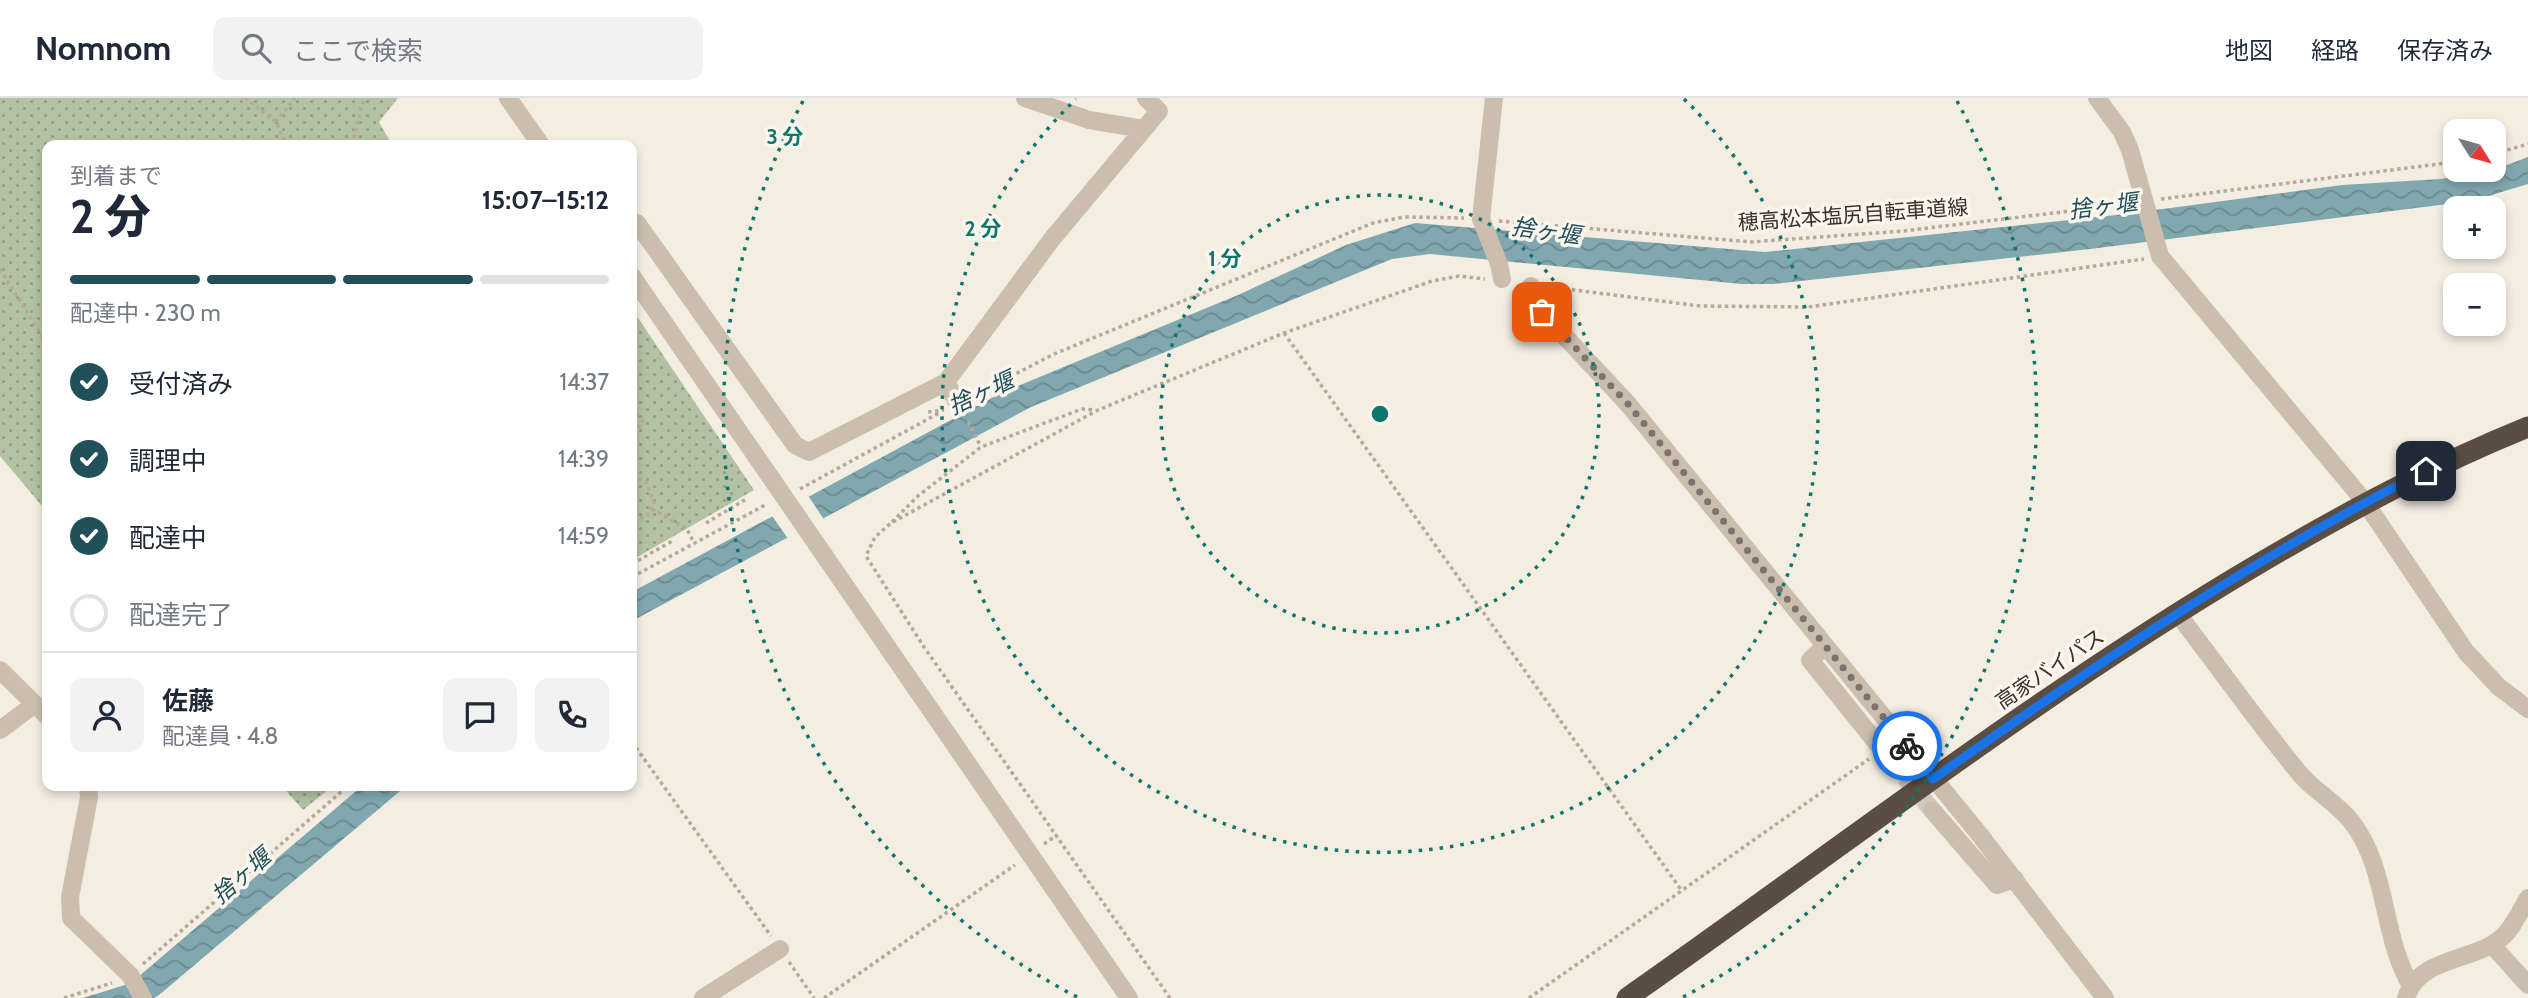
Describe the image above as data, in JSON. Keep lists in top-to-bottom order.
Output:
{
  "streets": {
    "highway": ["高家バイパス"],
    "path": ["穂高松本塩尻自転車道線"]
  },
  "water": ["捨ヶ堰"],
  "north": "bottom right",
  "page": {
    "header": "Nomnom",
    "search": "ここで検索",
    "nav": ["地図", "経路", "保存済み"],
    "map_buttons": ["+", "−"],
    "heading": ["2 分", "到着まで", "15:07–15:12"],
    "panel": ["佐藤", "配達員 · 4.8"],
    "bar": "配達中 · 230 m",
    "list": [
      ["受付済み", "14:37"],
      ["調理中", "14:39"],
      ["配達中", "14:59"],
      "配達完了"
    ]
  },
  "rings": ["3 分", "2 分", "1 分"]
}
